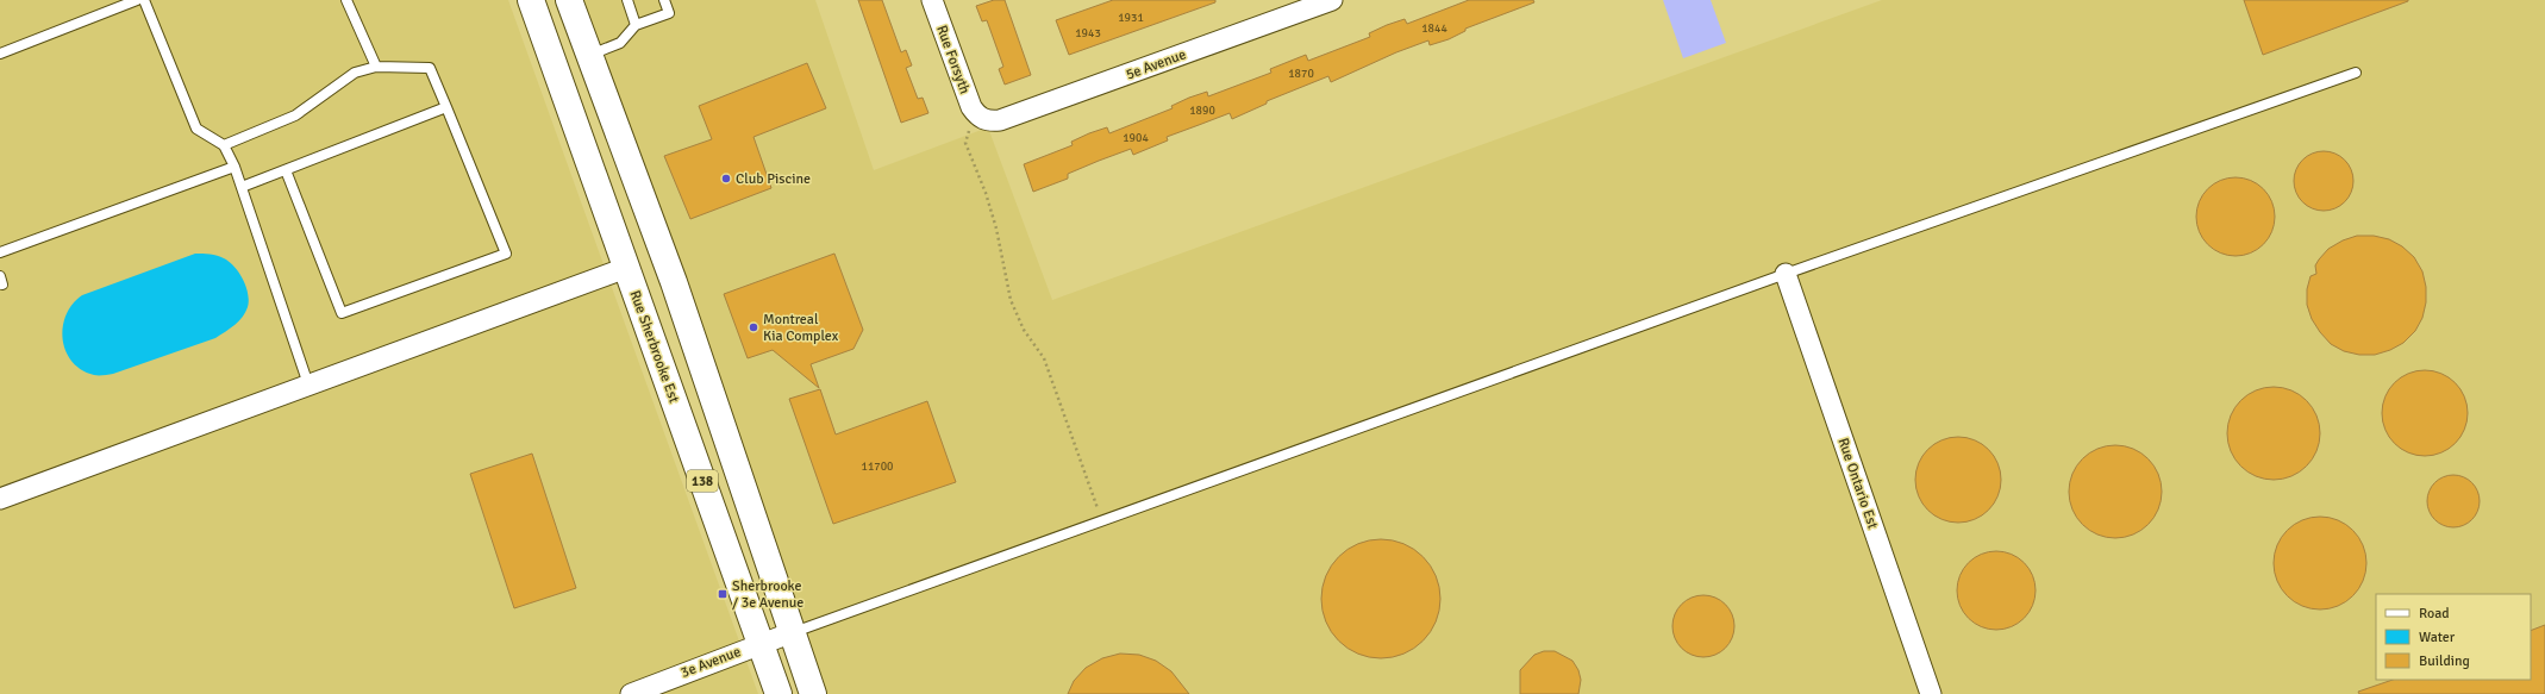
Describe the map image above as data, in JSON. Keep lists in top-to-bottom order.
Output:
{
  "streets": {
    "main road": ["Rue Sherbrooke Est", "138"],
    "street": [
      "Rue Forsyth",
      "5e Avenue",
      "Rue Ontario Est",
      "3e Avenue"
    ]
  },
  "crossings": [
    ["Rue Forsyth", "5e Avenue"],
    ["Rue Sherbrooke Est", "3e Avenue"],
    ["138", "3e Avenue"]
  ],
  "places": {
    "other": ["Club Piscine", "Montreal Kia Complex"],
    "transit": ["Sherbrooke / 3e Avenue"]
  },
  "house_numbers": [
    "1931",
    "1844",
    "1943",
    "1870",
    "1890",
    "1904",
    "11700"
  ],
  "legend": ["Road", "Water", "Building"]
}
